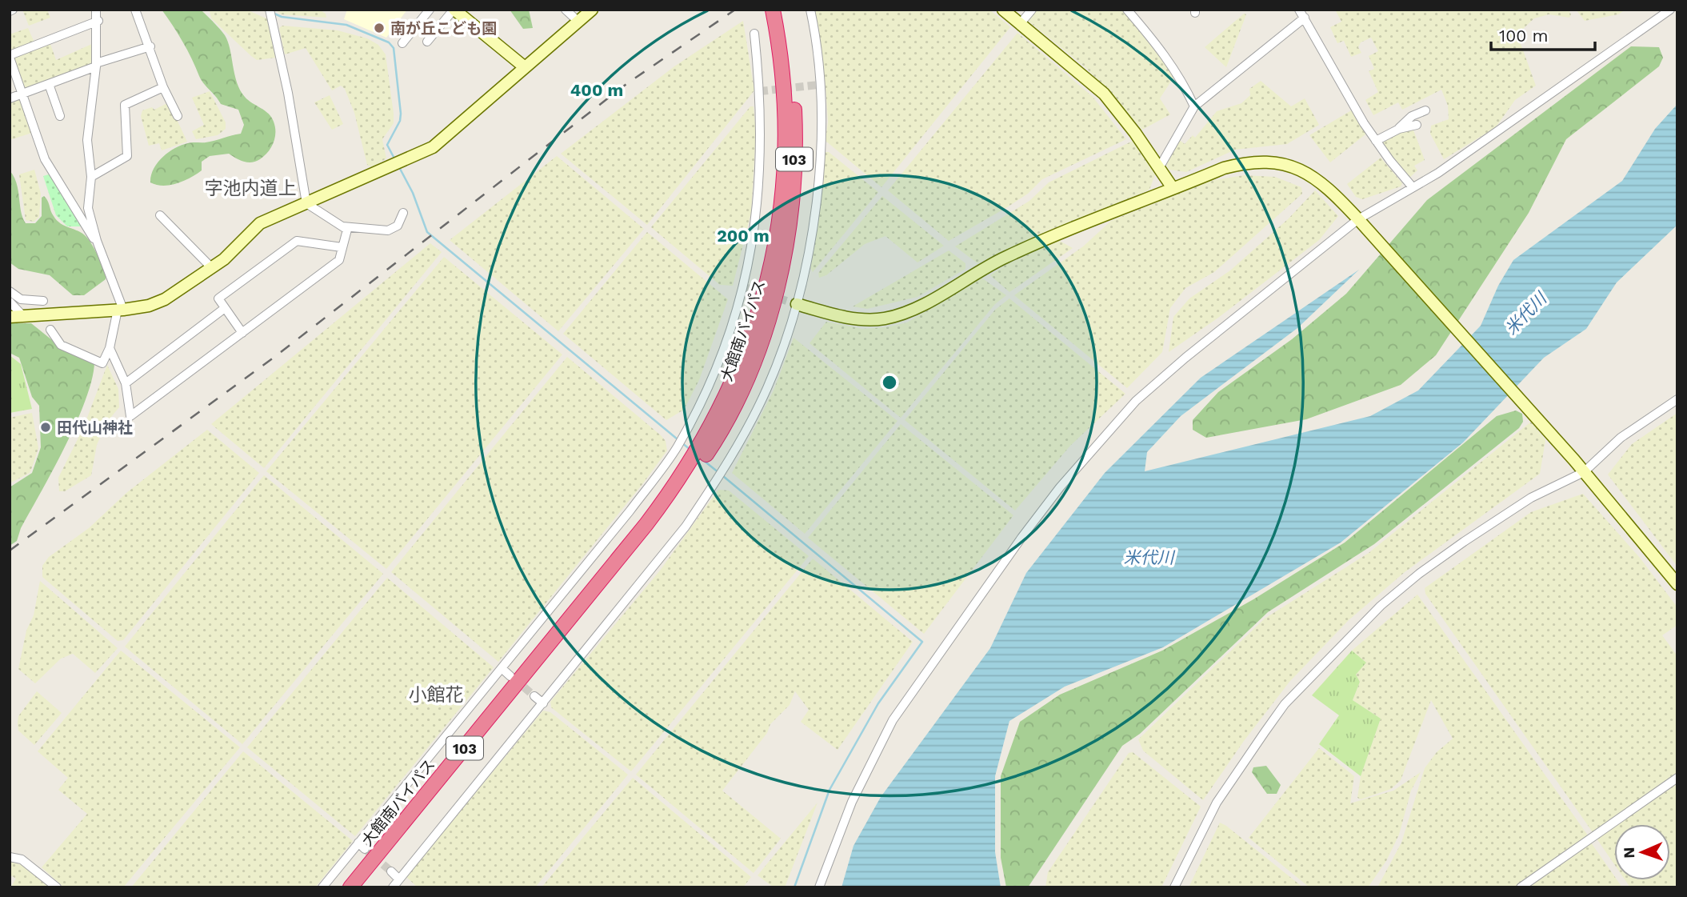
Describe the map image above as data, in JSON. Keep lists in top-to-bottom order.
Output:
{
  "streets": {
    "highway": ["103", "大館南バイパス"]
  },
  "districts": ["字池内道上", "小館花"],
  "water": ["米代川"],
  "places": ["南が丘こども園", "田代山神社"],
  "scale_bar": "100 m",
  "north": "left",
  "rings": ["400 m", "200 m"]
}
